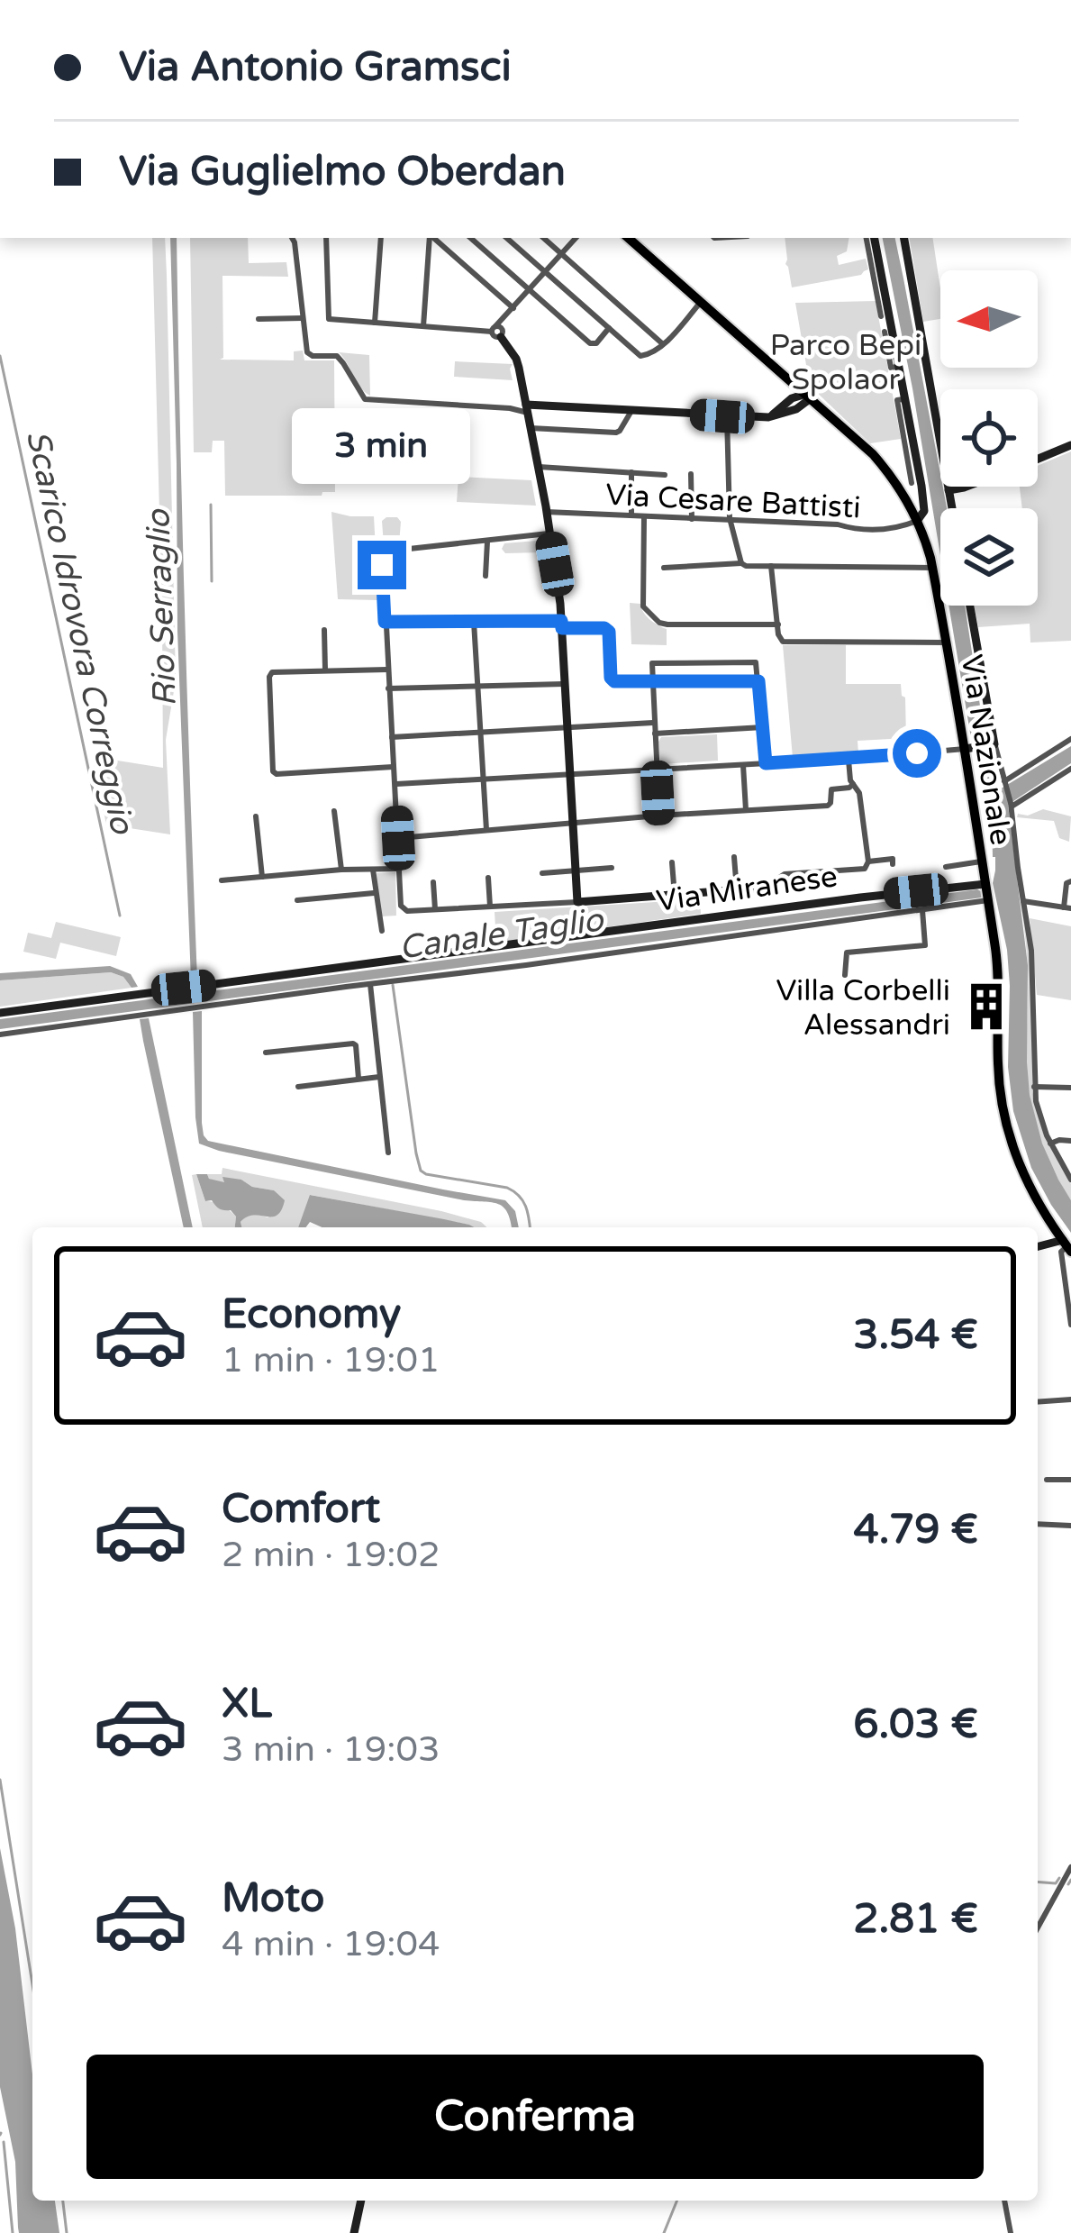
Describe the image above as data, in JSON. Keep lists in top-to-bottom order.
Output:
{
  "streets": {
    "main road": ["Via Nazionale"],
    "street": ["Via Cesare Battisti", "Via Miranese"]
  },
  "crossings": [
    ["Via Cesare Battisti", "Via Nazionale"],
    ["Via Nazionale", "Via Miranese"]
  ],
  "water": ["Rio Serraglio", "Scarico Idrovora Correggio", "Canale Taglio"],
  "parks": ["Parco Bepi Spolaor"],
  "places": {
    "building": ["Villa Corbelli Alessandri"]
  },
  "north": "left",
  "page": {
    "banner": ["Via Antonio Gramsci", "Via Guglielmo Oberdan"],
    "bubble": "3 min",
    "list": [
      {
        "name": "Economy",
        "note": "1 min · 19:01",
        "value": "3.54 €"
      },
      {
        "name": "Comfort",
        "note": "2 min · 19:02",
        "value": "4.79 €"
      },
      {
        "name": "XL",
        "note": "3 min · 19:03",
        "value": "6.03 €"
      },
      {
        "name": "Moto",
        "note": "4 min · 19:04",
        "value": "2.81 €"
      }
    ],
    "buttons": "Conferma"
  }
}
